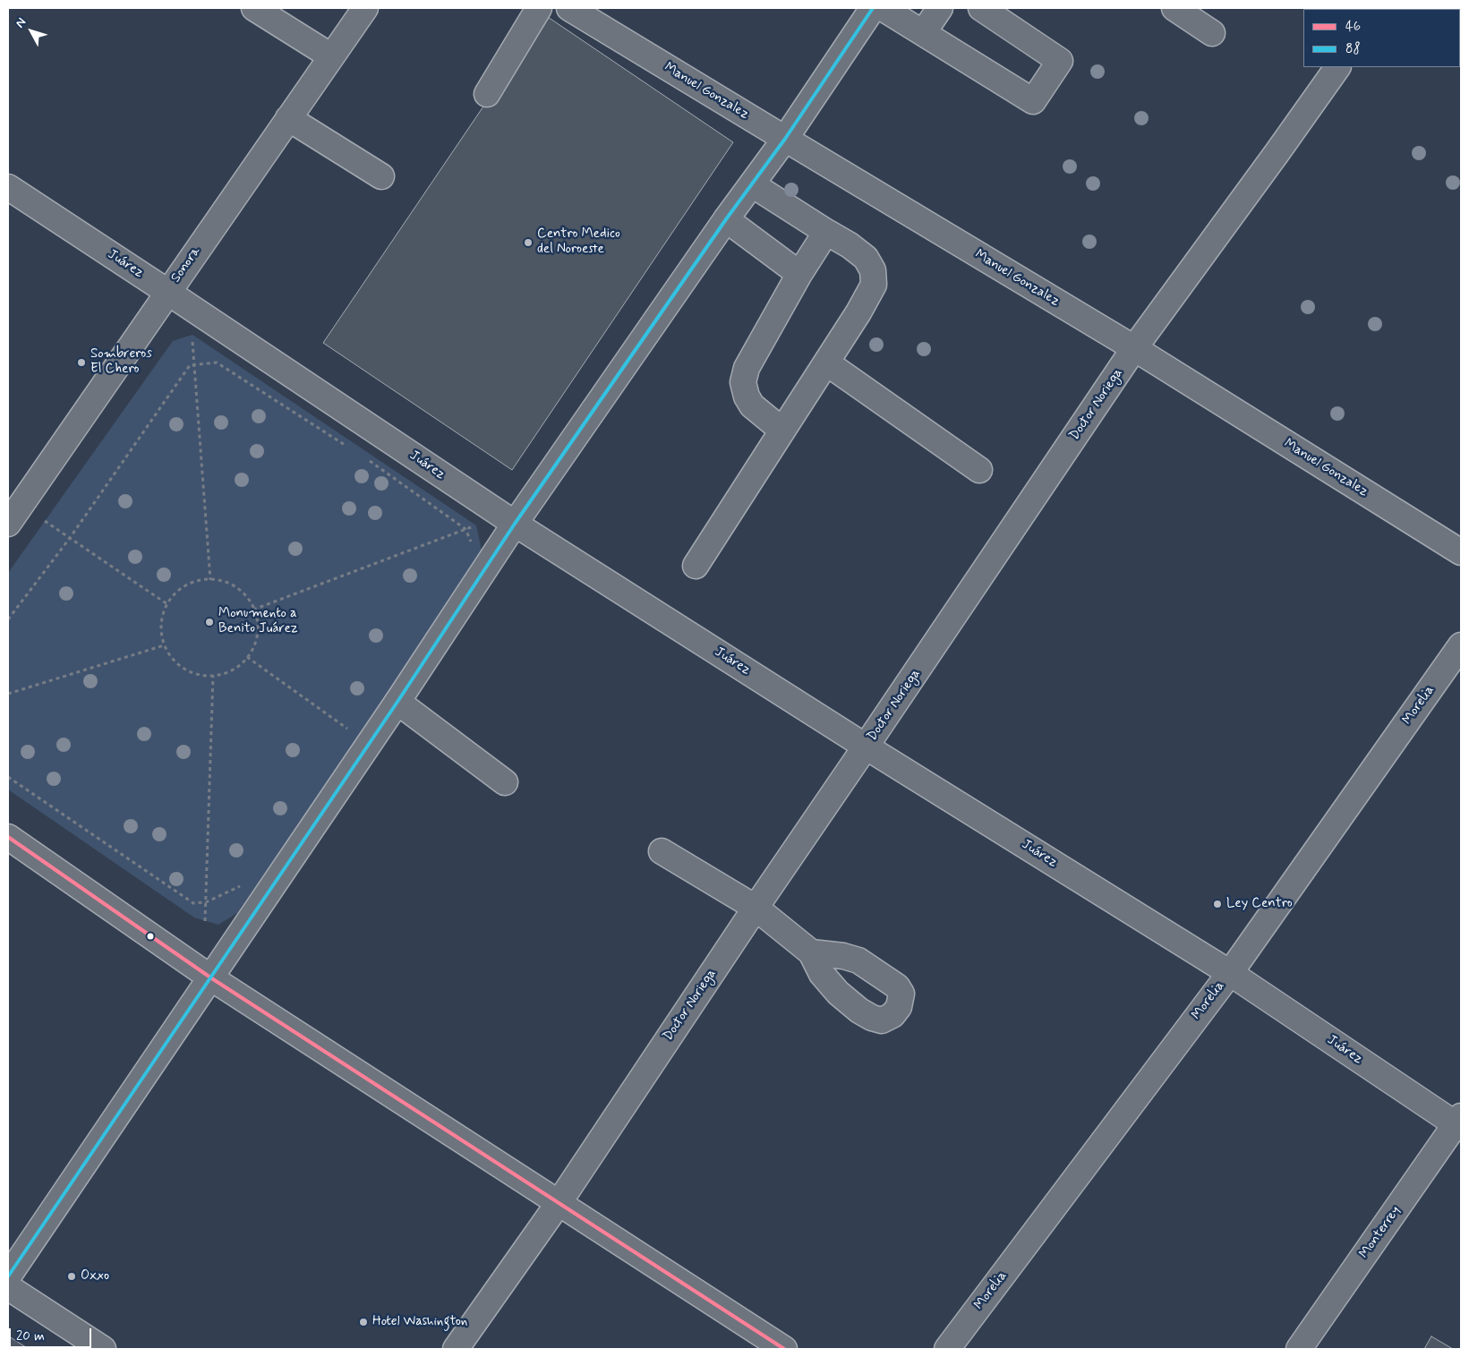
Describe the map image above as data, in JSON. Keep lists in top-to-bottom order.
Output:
{
  "streets": {
    "street": [
      "Manuel Gonzalez",
      "Juárez",
      "Sonora",
      "Doctor Noriega",
      "Morelia",
      "Monterrey"
    ]
  },
  "crossings": [
    ["Manuel Gonzalez", "Doctor Noriega"],
    ["Juárez", "Sonora"],
    ["Juárez", "Doctor Noriega"],
    ["Juárez", "Morelia"],
    ["Juárez", "Monterrey"]
  ],
  "places": [
    "Centro Medico del Noroeste",
    "Sombreros El Chero",
    "Monumento a Benito Juárez",
    "Ley Centro",
    "Oxxo",
    "Hotel Washington"
  ],
  "lines": ["transit line 88", "transit line 46"],
  "legend": ["46", "88"],
  "scale_bar": "20 m",
  "north": "top left"
}
